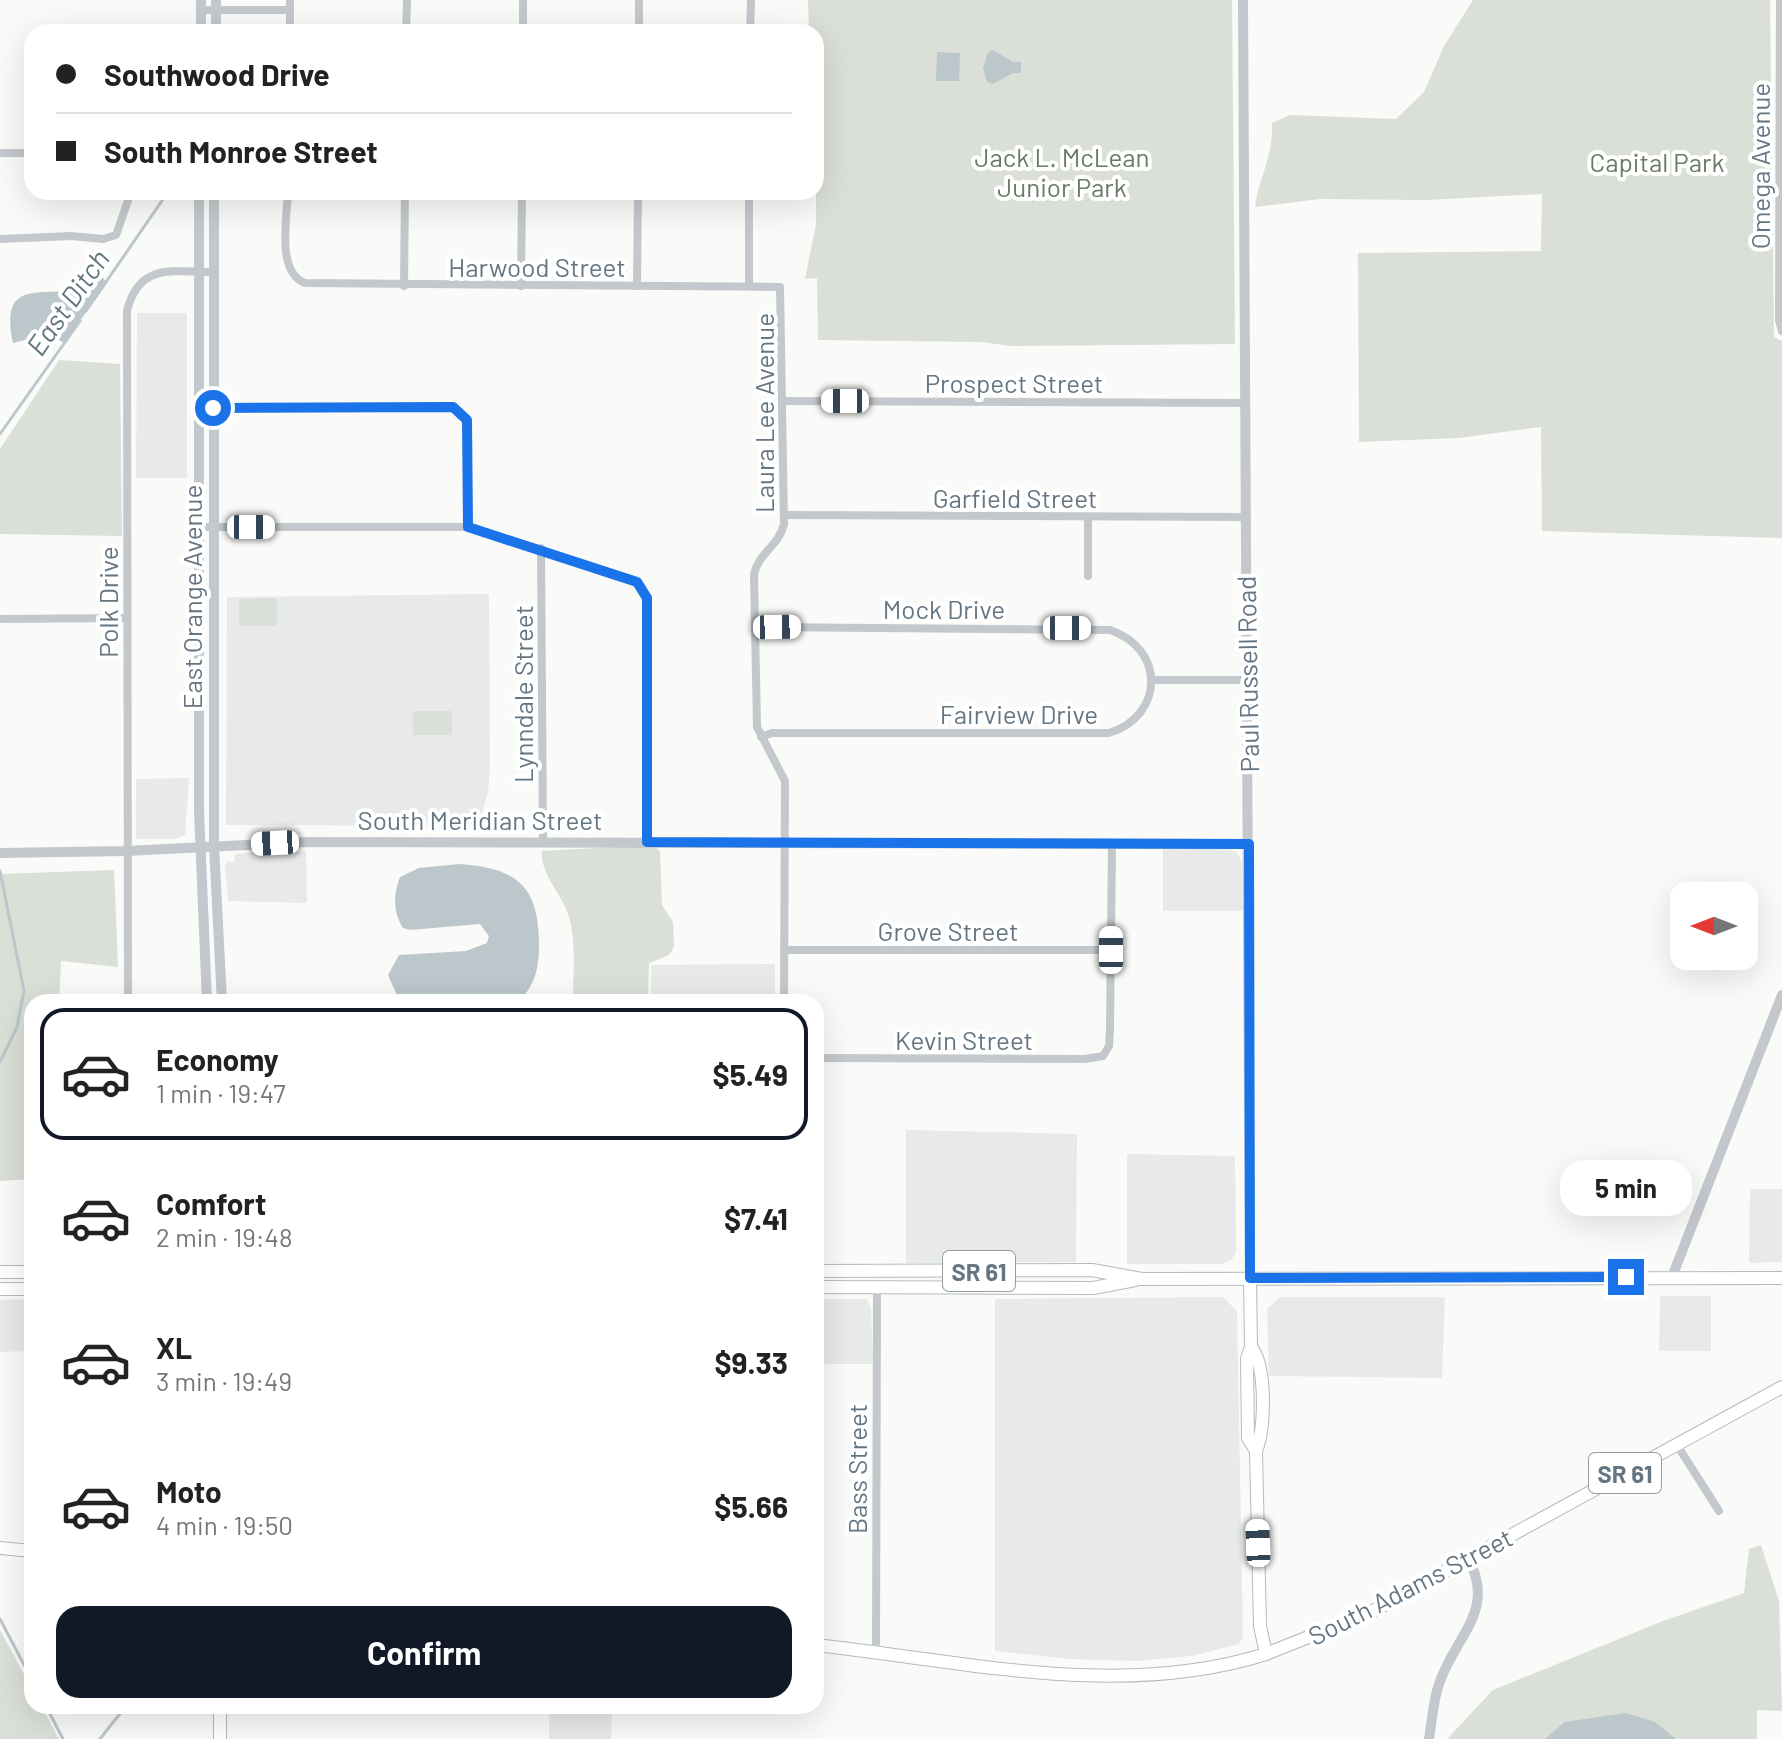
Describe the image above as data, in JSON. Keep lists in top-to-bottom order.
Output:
{
  "streets": {
    "main road": ["Paul Russell Road", "SR 61", "South Adams Street"],
    "street": [
      "Omega Avenue",
      "Harwood Street",
      "Prospect Street",
      "Laura Lee Avenue",
      "Garfield Street",
      "East Orange Avenue",
      "Polk Drive",
      "Mock Drive",
      "Lynndale Street",
      "Fairview Drive",
      "South Meridian Street",
      "Grove Street",
      "Kevin Street",
      "Bass Street"
    ]
  },
  "crossings": [
    ["Harwood Street", "Laura Lee Avenue"],
    ["Prospect Street", "Laura Lee Avenue"],
    ["Prospect Street", "Paul Russell Road"],
    ["Laura Lee Avenue", "Garfield Street"],
    ["Laura Lee Avenue", "Mock Drive"],
    ["Laura Lee Avenue", "Fairview Drive"],
    ["Laura Lee Avenue", "South Meridian Street"],
    ["Laura Lee Avenue", "Grove Street"],
    ["Garfield Street", "Paul Russell Road"],
    ["East Orange Avenue", "Polk Drive"],
    ["East Orange Avenue", "South Meridian Street"],
    ["Polk Drive", "South Meridian Street"],
    ["Mock Drive", "Fairview Drive"],
    ["Paul Russell Road", "South Meridian Street"],
    ["Paul Russell Road", "SR 61"],
    ["Paul Russell Road", "South Adams Street"],
    ["Lynndale Street", "South Meridian Street"],
    ["Grove Street", "Kevin Street"],
    ["SR 61", "Bass Street"],
    ["Bass Street", "South Adams Street"]
  ],
  "water": ["East Ditch"],
  "parks": ["Jack L. McLean Junior Park", "Capital Park"],
  "north": "left",
  "page": {
    "banner": ["Southwood Drive", "South Monroe Street"],
    "list": [
      {
        "name": "Economy",
        "note": "1 min · 19:47",
        "value": "$5.49"
      },
      {
        "name": "Comfort",
        "note": "2 min · 19:48",
        "value": "$7.41"
      },
      {
        "name": "XL",
        "note": "3 min · 19:49",
        "value": "$9.33"
      },
      {
        "name": "Moto",
        "note": "4 min · 19:50",
        "value": "$5.66"
      }
    ],
    "bubble": "5 min",
    "buttons": "Confirm"
  }
}
